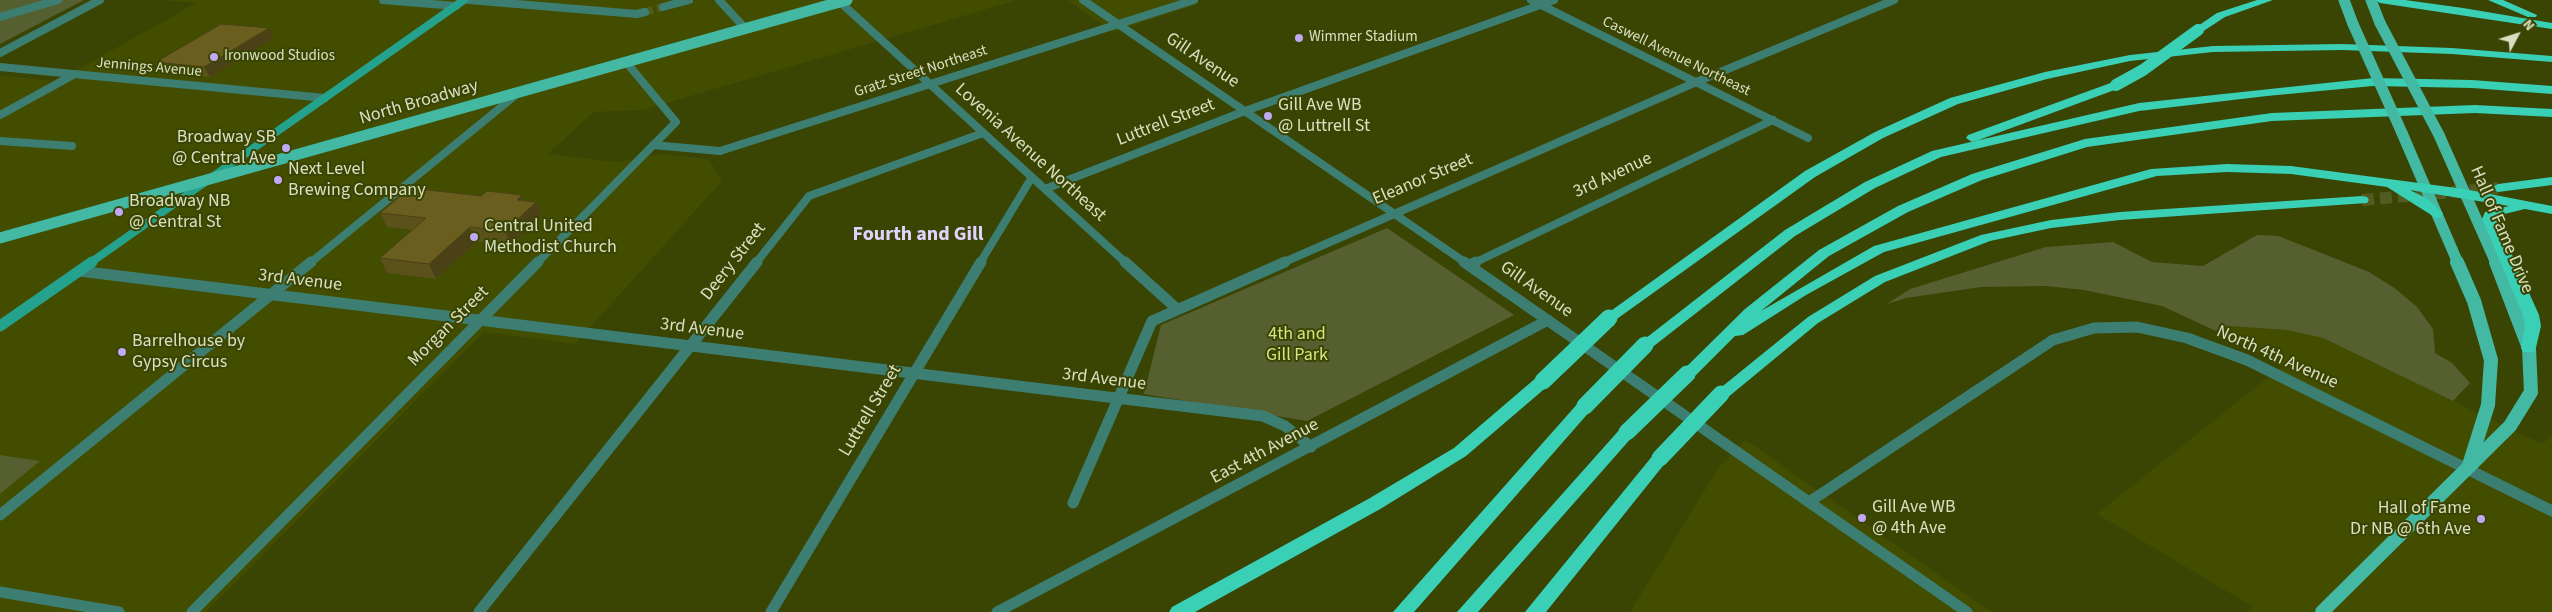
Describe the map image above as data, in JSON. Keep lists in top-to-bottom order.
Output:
{
  "streets": {
    "main road": ["North Broadway", "Hall of Fame Drive"],
    "street": [
      "Caswell Avenue Northeast",
      "Gill Avenue",
      "Jennings Avenue",
      "Gratz Street Northeast",
      "Luttrell Street",
      "Lovenia Avenue Northeast",
      "3rd Avenue",
      "Eleanor Street",
      "Deery Street",
      "Morgan Street",
      "North 4th Avenue",
      "East 4th Avenue"
    ]
  },
  "crossings": [
    ["Caswell Avenue Northeast", "Luttrell Street"],
    ["Caswell Avenue Northeast", "3rd Avenue"],
    ["Caswell Avenue Northeast", "Eleanor Street"],
    ["Gill Avenue", "Gratz Street Northeast"],
    ["Gill Avenue", "Luttrell Street"],
    ["Gill Avenue", "3rd Avenue"],
    ["Gill Avenue", "Eleanor Street"],
    ["Gill Avenue", "North 4th Avenue"],
    ["Gill Avenue", "East 4th Avenue"],
    ["Gratz Street Northeast", "Lovenia Avenue Northeast"],
    ["Gratz Street Northeast", "Morgan Street"],
    ["North Broadway", "Lovenia Avenue Northeast"],
    ["North Broadway", "Morgan Street"],
    ["Luttrell Street", "Lovenia Avenue Northeast"],
    ["Luttrell Street", "3rd Avenue"],
    ["Lovenia Avenue Northeast", "Eleanor Street"],
    ["Lovenia Avenue Northeast", "Deery Street"],
    ["3rd Avenue", "Eleanor Street"],
    ["3rd Avenue", "Deery Street"],
    ["3rd Avenue", "Morgan Street"],
    ["3rd Avenue", "East 4th Avenue"],
    ["Hall of Fame Drive", "North 4th Avenue"]
  ],
  "districts": ["Fourth and Gill"],
  "parks": ["4th and Gill Park"],
  "places": [
    "Wimmer Stadium",
    "Ironwood Studios",
    "Gill Ave WB @ Luttrell St",
    "Broadway SB @ Central Ave",
    "Next Level Brewing Company",
    "Broadway NB @ Central St",
    "Central United Methodist Church",
    "Barrelhouse by Gypsy Circus",
    "Gill Ave WB @ 4th Ave",
    "Hall of Fame Dr NB @ 6th Ave"
  ],
  "north": "top right"
}
